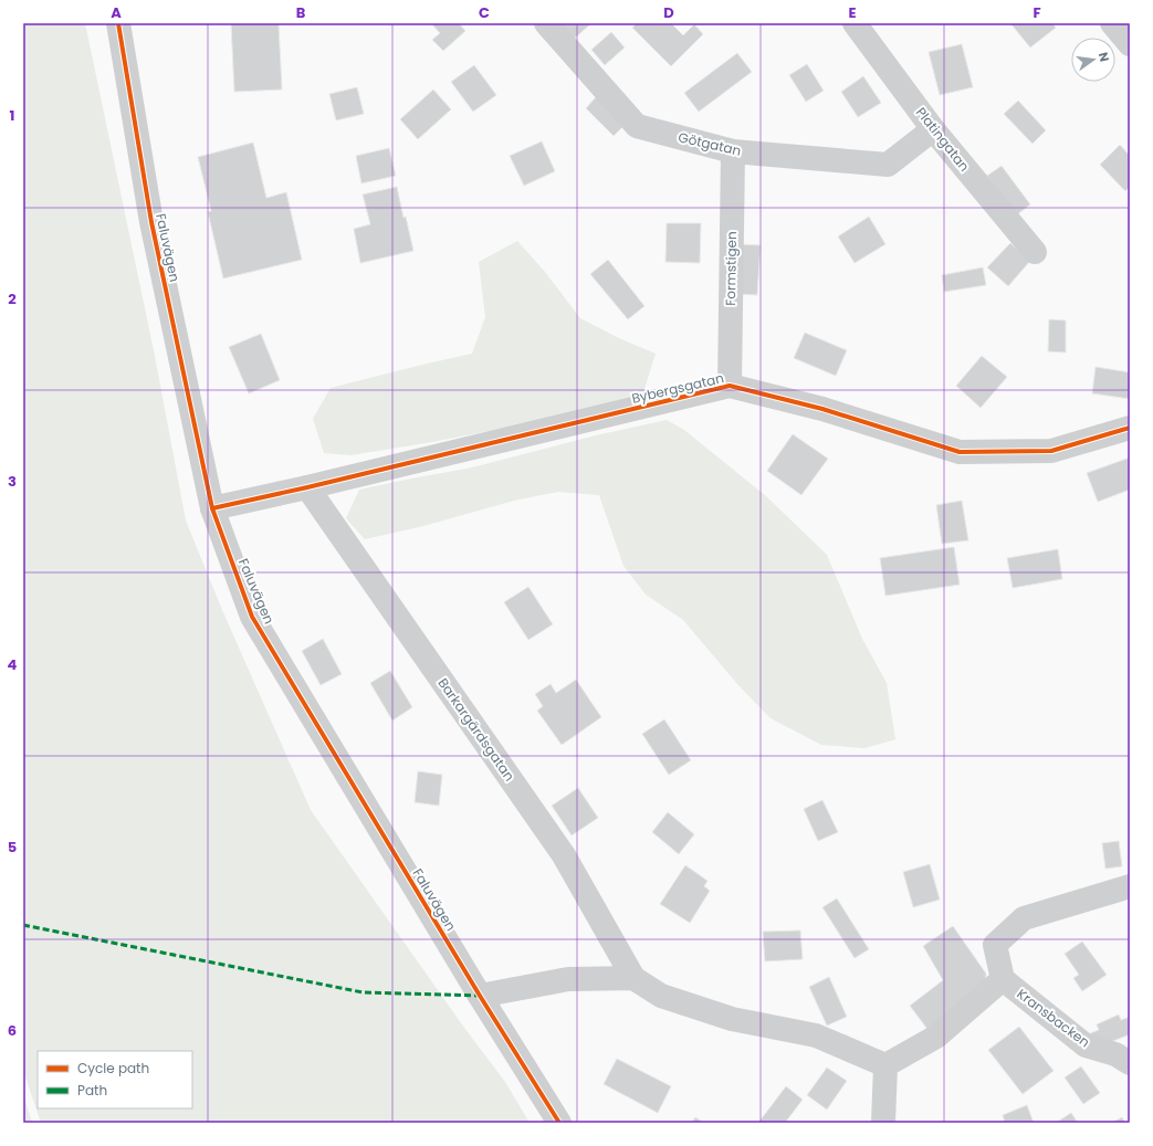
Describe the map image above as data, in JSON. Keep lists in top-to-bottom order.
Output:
{
  "streets": {
    "street": [
      "Platingatan",
      "Götgatan",
      "Faluvägen",
      "Formstigen",
      "Bybergsgatan",
      "Barkargärdsgatan",
      "Kransbacken"
    ]
  },
  "crossings": [
    ["Platingatan", "Götgatan"],
    ["Götgatan", "Formstigen"],
    ["Formstigen", "Bybergsgatan"],
    ["Bybergsgatan", "Barkargärdsgatan"]
  ],
  "legend": ["Cycle path", "Path"],
  "north": "right",
  "grid": {
    "columns": [
      "A",
      "B",
      "C",
      "D",
      "E",
      "F"
    ],
    "rows": [
      "1",
      "2",
      "3",
      "4",
      "5",
      "6"
    ]
  }
}
